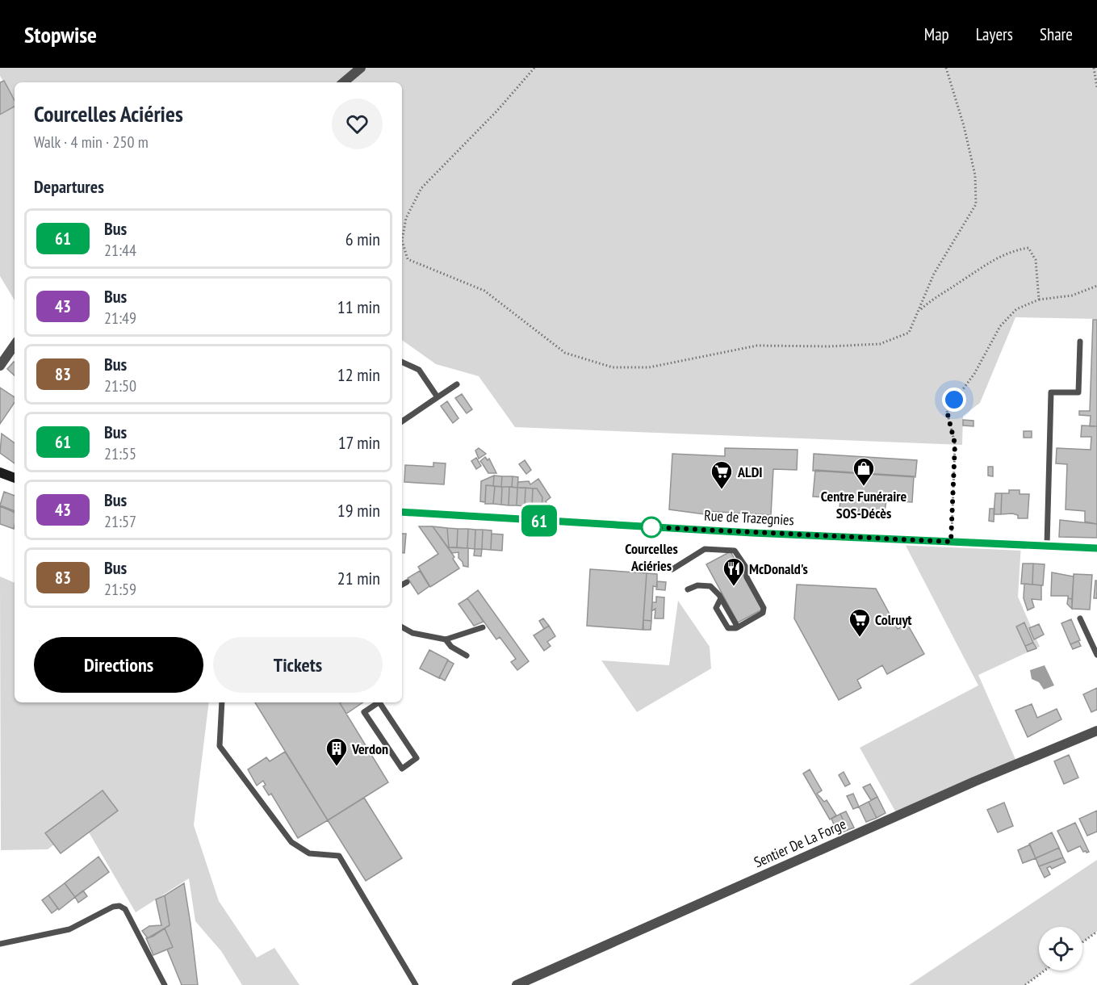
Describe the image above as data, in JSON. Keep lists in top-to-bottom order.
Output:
{
  "streets": {
    "main road": ["Rue de Trazegnies"],
    "street": ["Sentier De La Forge"]
  },
  "places": {
    "shop": ["Centre Funéraire SOS-Décès"],
    "supermarket": ["ALDI", "Colruyt"],
    "other": ["Courcelles Aciéries"],
    "restaurant": ["McDonald's"],
    "building": ["Verdon"]
  },
  "lines": ["bus line 61"],
  "page": {
    "header": "Stopwise",
    "nav": ["Map", "Layers", "Share"],
    "on_map": "61",
    "heading": [
      ["Courcelles Aciéries", "Walk · 4 min · 250 m"],
      "Departures"
    ],
    "list": [
      {
        "mark": "61",
        "name": "Bus",
        "note": "21:44",
        "value": "6 min"
      },
      {
        "mark": "43",
        "name": "Bus",
        "note": "21:49",
        "value": "11 min"
      },
      {
        "mark": "83",
        "name": "Bus",
        "note": "21:50",
        "value": "12 min"
      },
      {
        "mark": "61",
        "name": "Bus",
        "note": "21:55",
        "value": "17 min"
      },
      {
        "mark": "43",
        "name": "Bus",
        "note": "21:57",
        "value": "19 min"
      },
      {
        "mark": "83",
        "name": "Bus",
        "note": "21:59",
        "value": "21 min"
      }
    ],
    "buttons": ["Directions", "Tickets"]
  }
}
